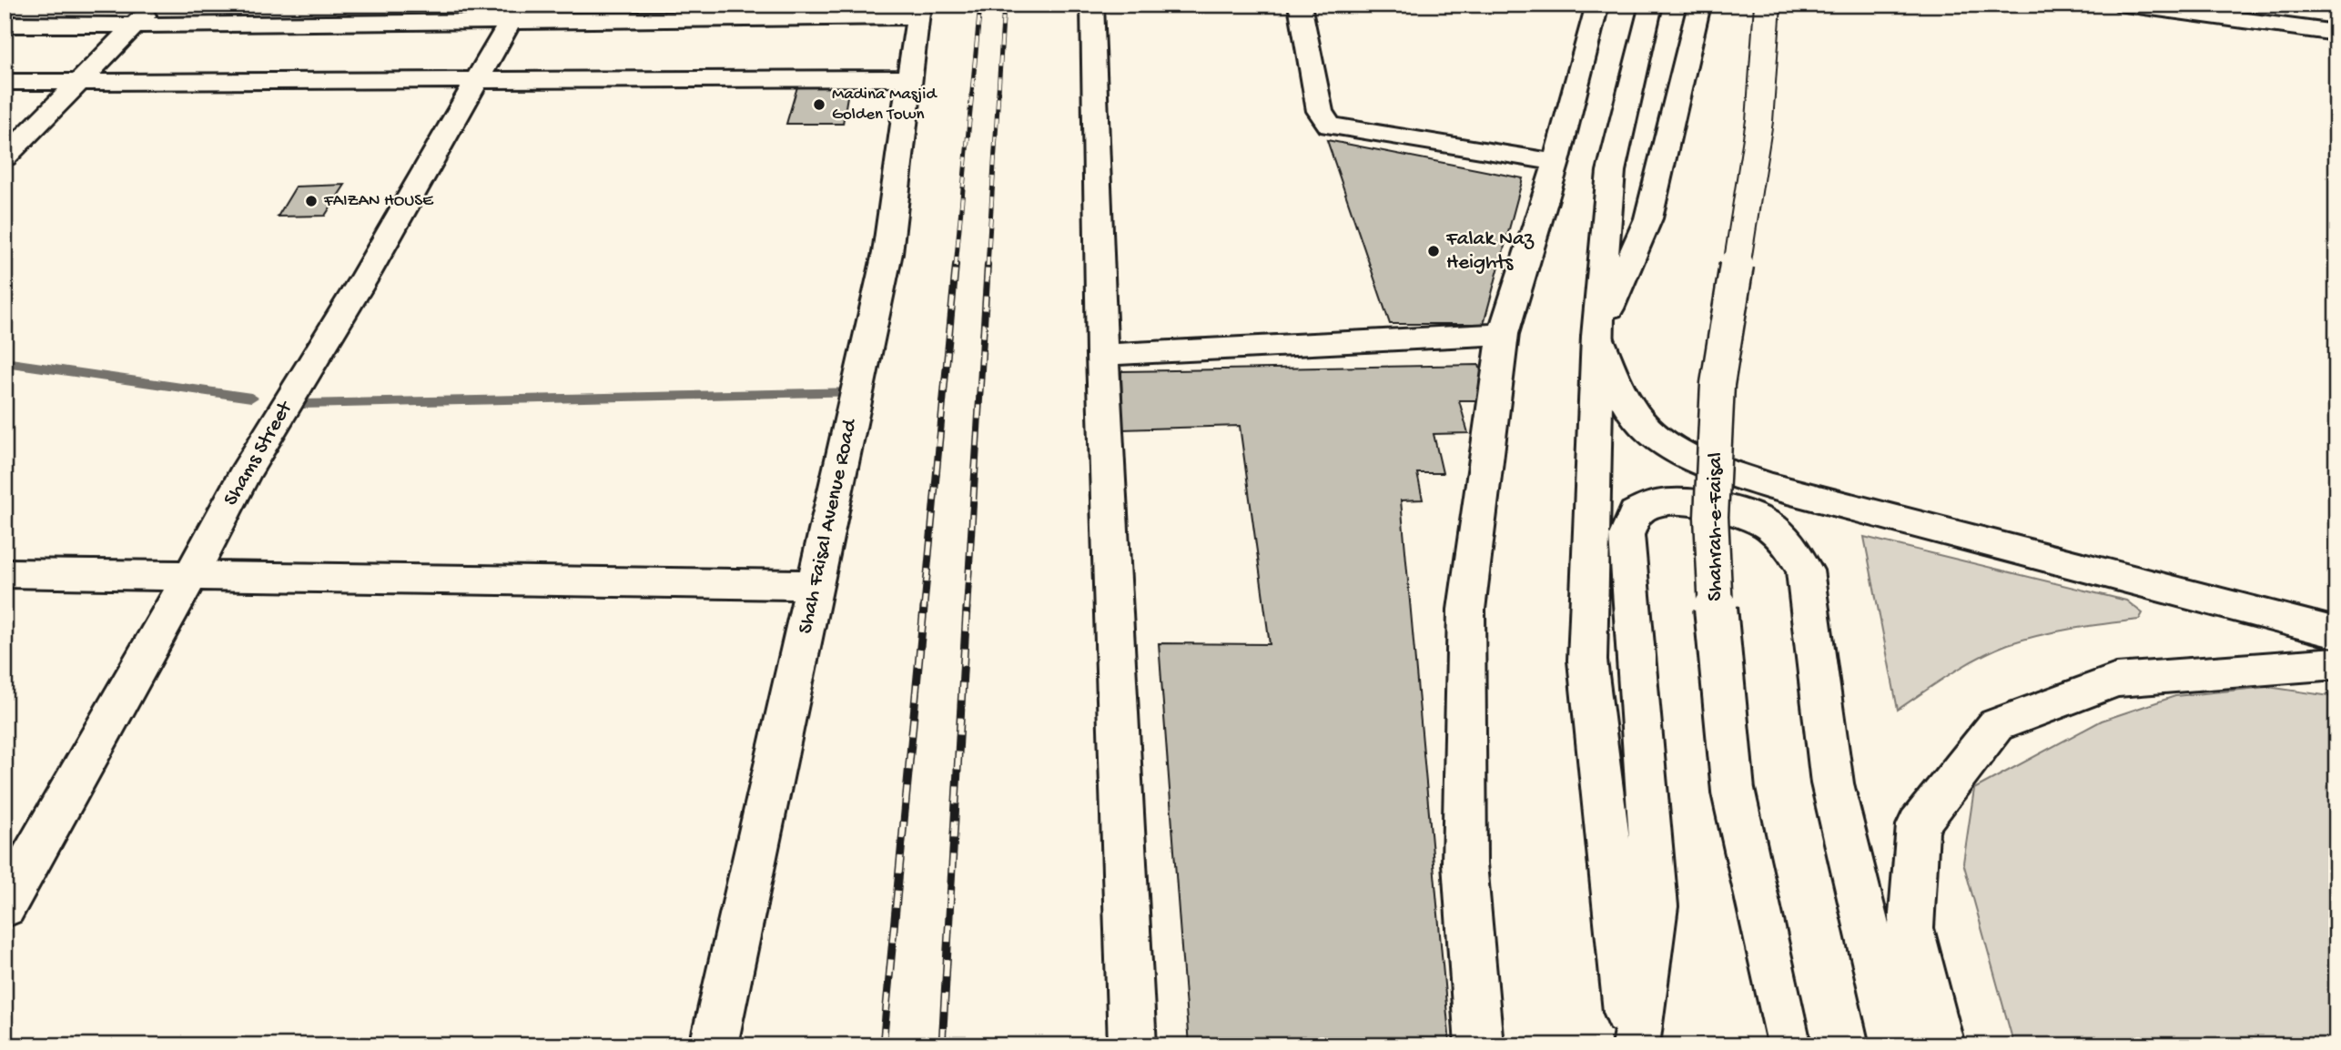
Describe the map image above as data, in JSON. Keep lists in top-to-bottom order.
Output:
{
  "streets": {
    "main road": ["Shams Street", "Shah Faisal Avenue Road", "Shahrah-e-Faisal"]
  },
  "places": ["Madina Masjid Golden Town", "FAIZAN HOUSE", "Falak Naz Heights"]
}
